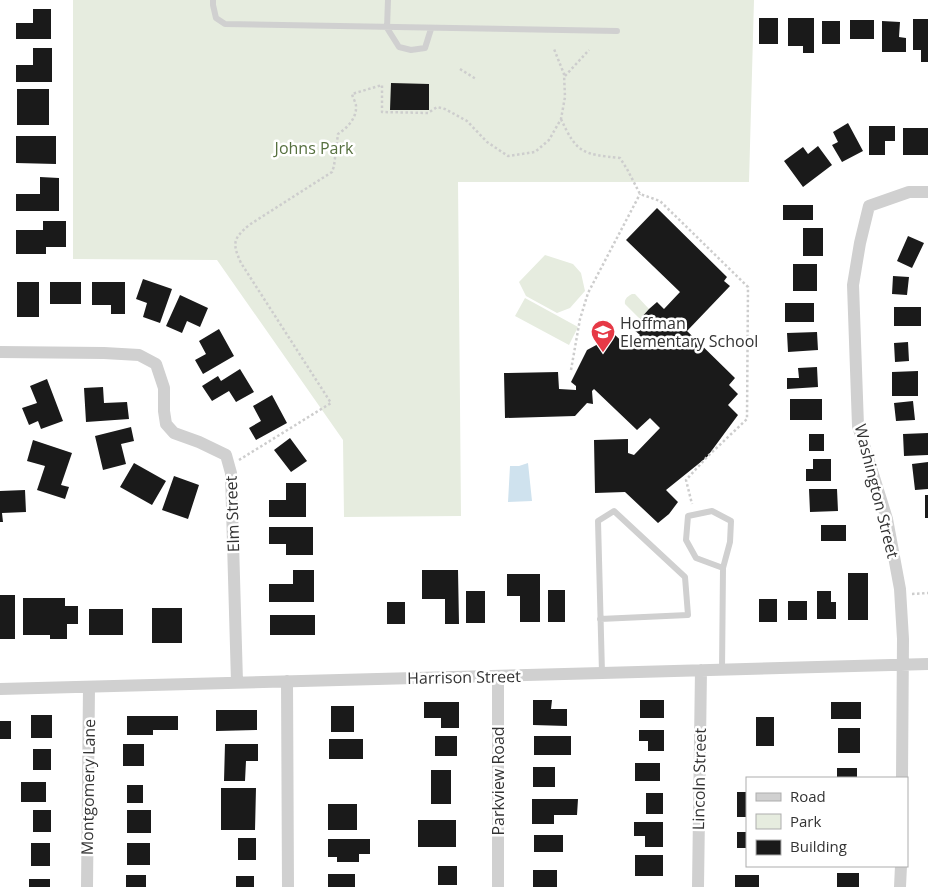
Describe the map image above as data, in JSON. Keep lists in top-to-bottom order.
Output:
{
  "streets": {
    "street": [
      "Washington Street",
      "Elm Street",
      "Harrison Street",
      "Lincoln Street",
      "Parkview Road",
      "Montgomery Lane"
    ]
  },
  "crossings": [
    ["Washington Street", "Harrison Street"],
    ["Elm Street", "Harrison Street"],
    ["Harrison Street", "Lincoln Street"],
    ["Harrison Street", "Parkview Road"],
    ["Harrison Street", "Montgomery Lane"]
  ],
  "parks": ["Johns Park"],
  "places": {
    "school or university": ["Hoffman Elementary School"]
  },
  "legend": ["Road", "Park", "Building"]
}
